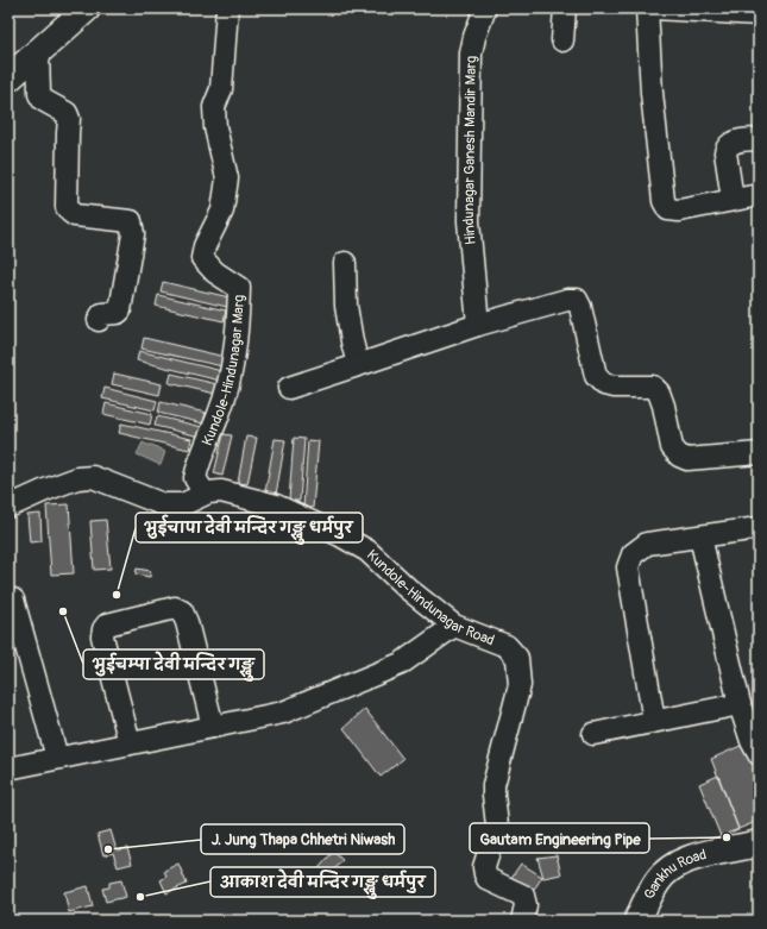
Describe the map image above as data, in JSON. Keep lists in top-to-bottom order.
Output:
{
  "streets": {
    "main road": ["Gankhu Road"],
    "street": ["Hindunagar Ganesh Mandir Marg", "Kundole-Hindunagar Marg", "Kundole-Hindunagar Road"]
  },
  "crossings": [
    ["Kundole-Hindunagar Marg", "Kundole-Hindunagar Road"]
  ],
  "places": [
    "भुईचापा देवी मन्दिर गङ्खु धर्मपुर",
    "भुईचम्पा देवी मन्दिर गङ्खु",
    "Gautam Engineering Pipe",
    "J. Jung Thapa Chhetri Niwash",
    "आकाश देवी मन्दिर गङ्खु धर्मपुर"
  ]
}
